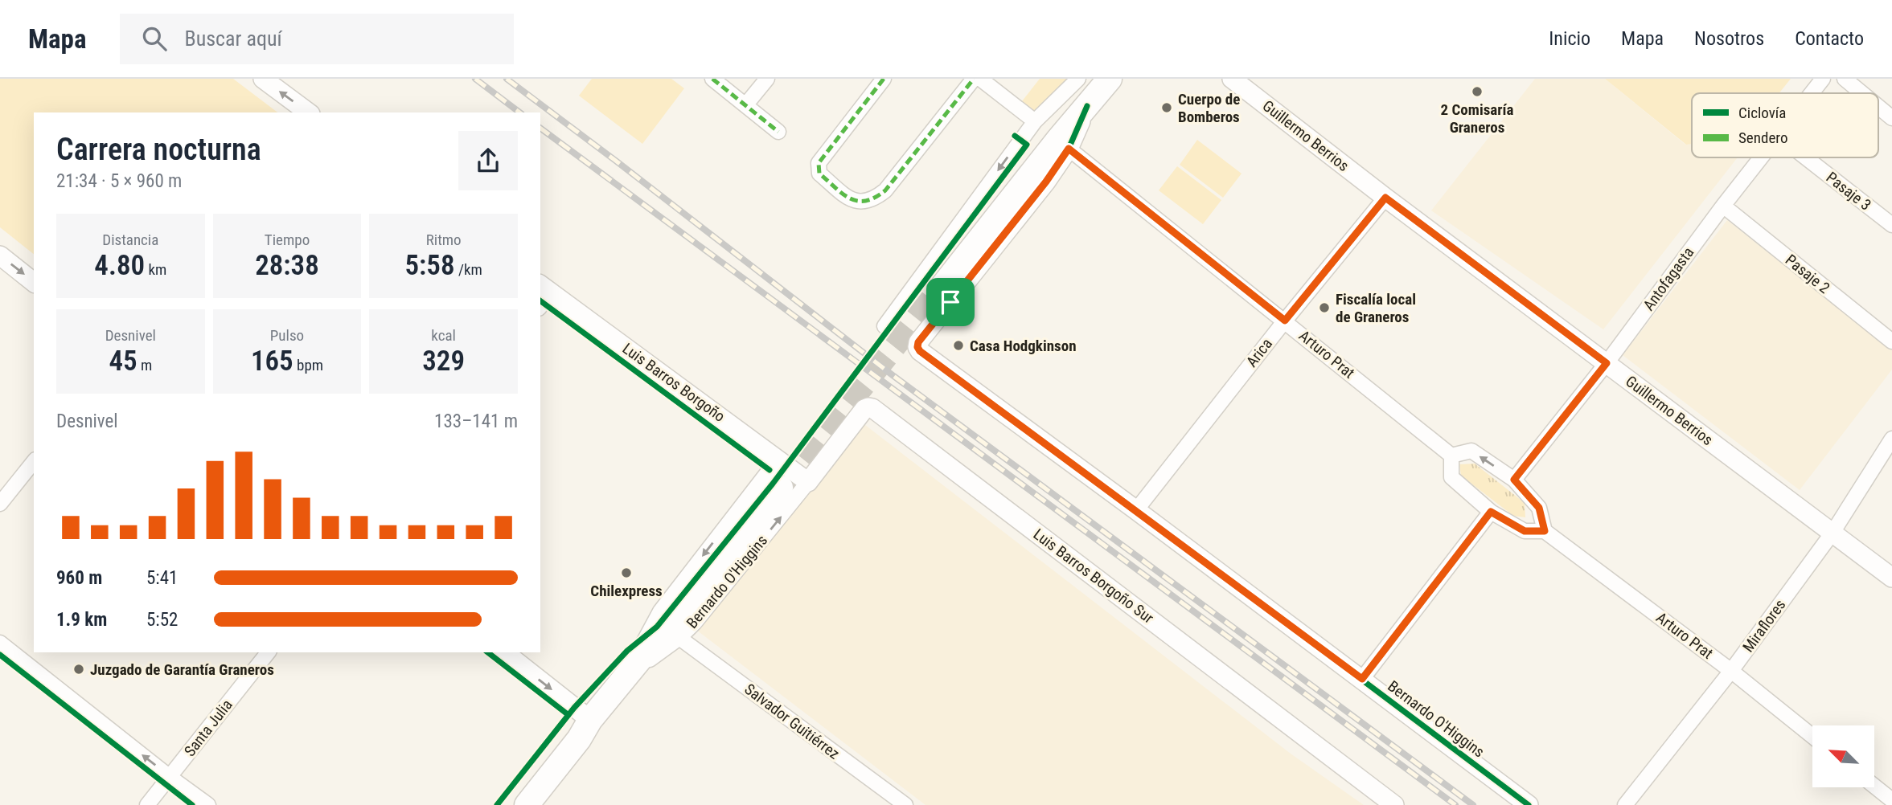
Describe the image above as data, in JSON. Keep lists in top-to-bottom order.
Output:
{
  "streets": {
    "street": [
      "Guillermo Berrios",
      "Pasaje 3",
      "Pasaje 2",
      "Antofagasta",
      "Arica",
      "Arturo Prat",
      "Luis Barros Borgoño",
      "Luis Barros Borgoño Sur",
      "Bernardo O'Higgins",
      "Miraflores",
      "Salvador Guitiérrez",
      "Santa Julia"
    ]
  },
  "crossings": [
    ["Guillermo Berrios", "Antofagasta"],
    ["Guillermo Berrios", "Arica"],
    ["Guillermo Berrios", "Miraflores"],
    ["Pasaje 2", "Antofagasta"],
    ["Arica", "Arturo Prat"],
    ["Arica", "Bernardo O'Higgins"],
    ["Arturo Prat", "Bernardo O'Higgins"],
    ["Arturo Prat", "Miraflores"],
    ["Luis Barros Borgoño", "Luis Barros Borgoño Sur"],
    ["Luis Barros Borgoño", "Bernardo O'Higgins"],
    ["Luis Barros Borgoño Sur", "Bernardo O'Higgins"],
    ["Bernardo O'Higgins", "Salvador Guitiérrez"]
  ],
  "places": [
    "2 Comisaría Graneros",
    "Cuerpo de Bomberos",
    "Fiscalía local de Graneros",
    "Casa Hodgkinson",
    "Chilexpress",
    "Juzgado de Garantía Graneros"
  ],
  "legend": ["Ciclovía", "Sendero"],
  "north": "top left",
  "page": {
    "header": "Mapa",
    "search": "Buscar aquí",
    "nav": [
      "Inicio",
      "Mapa",
      "Nosotros",
      "Contacto"
    ],
    "heading": ["Carrera nocturna", "21:34 · 5 × 960 m"],
    "stats": [
      ["Distancia", "4.80 km"],
      ["Tiempo", "28:38"],
      ["Ritmo", "5:58 /km"],
      ["Desnivel", "45 m"],
      ["Pulso", "165 bpm"],
      ["kcal", "329"]
    ],
    "chart": ["Desnivel", "133–141 m"],
    "list": [
      {
        "name": "960 m",
        "note": "5:41"
      },
      {
        "name": "1.9 km",
        "note": "5:52"
      }
    ]
  }
}
